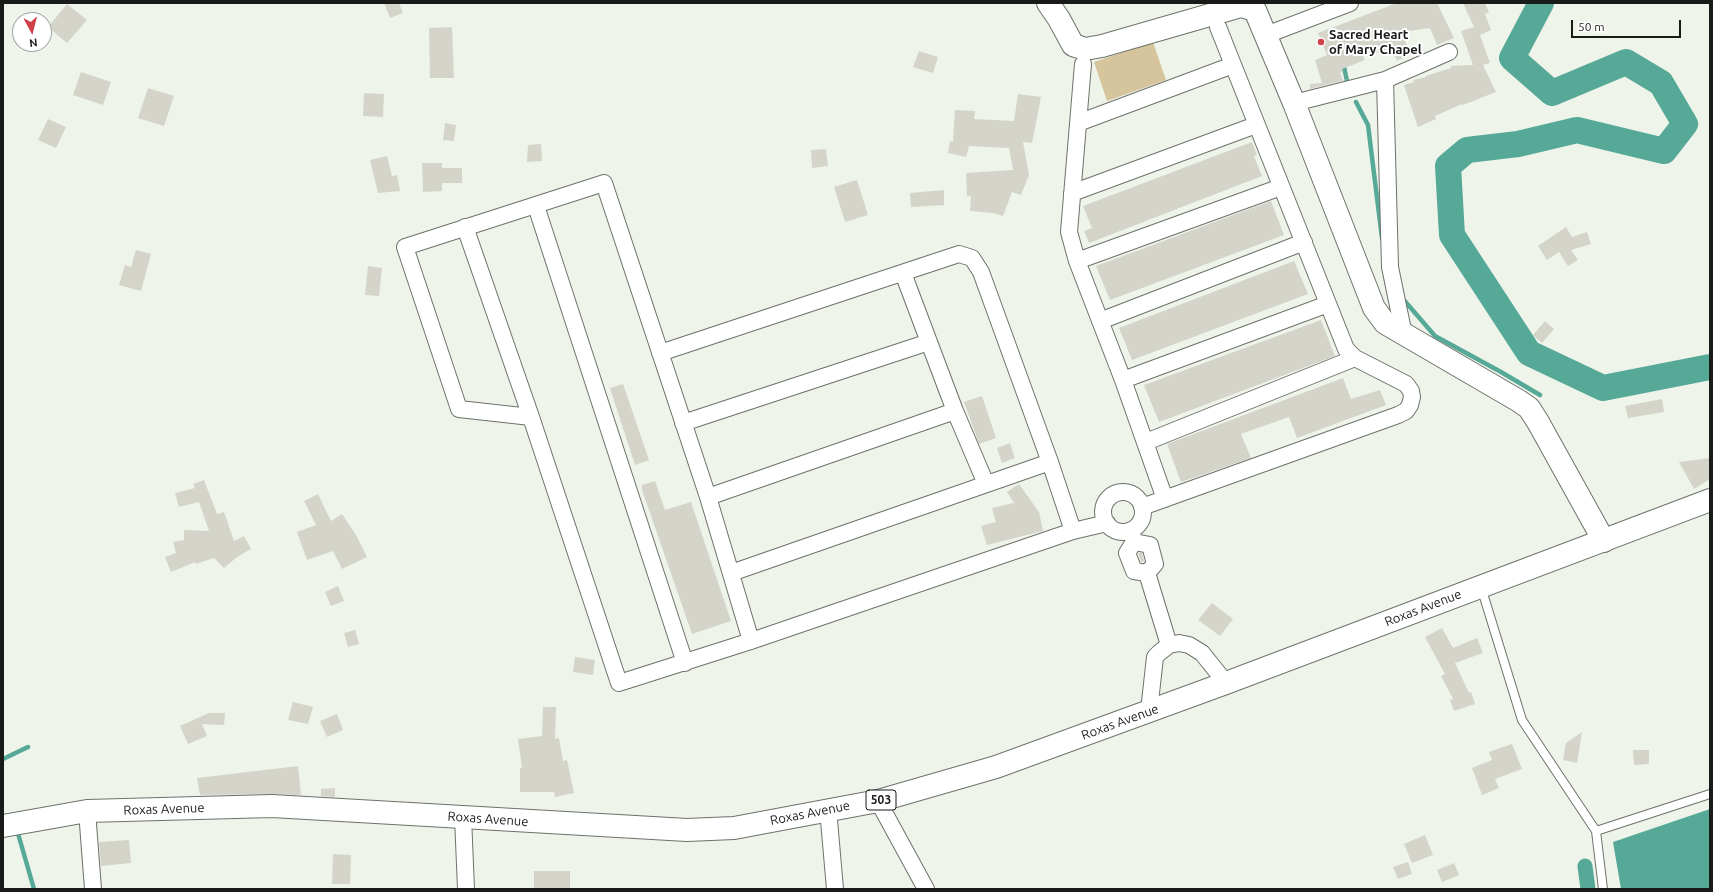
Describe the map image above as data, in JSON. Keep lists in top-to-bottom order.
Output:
{
  "streets": {
    "main road": ["Roxas Avenue", "503"]
  },
  "places": ["Sacred Heart of Mary Chapel"],
  "scale_bar": "50 m",
  "north": "bottom"
}
